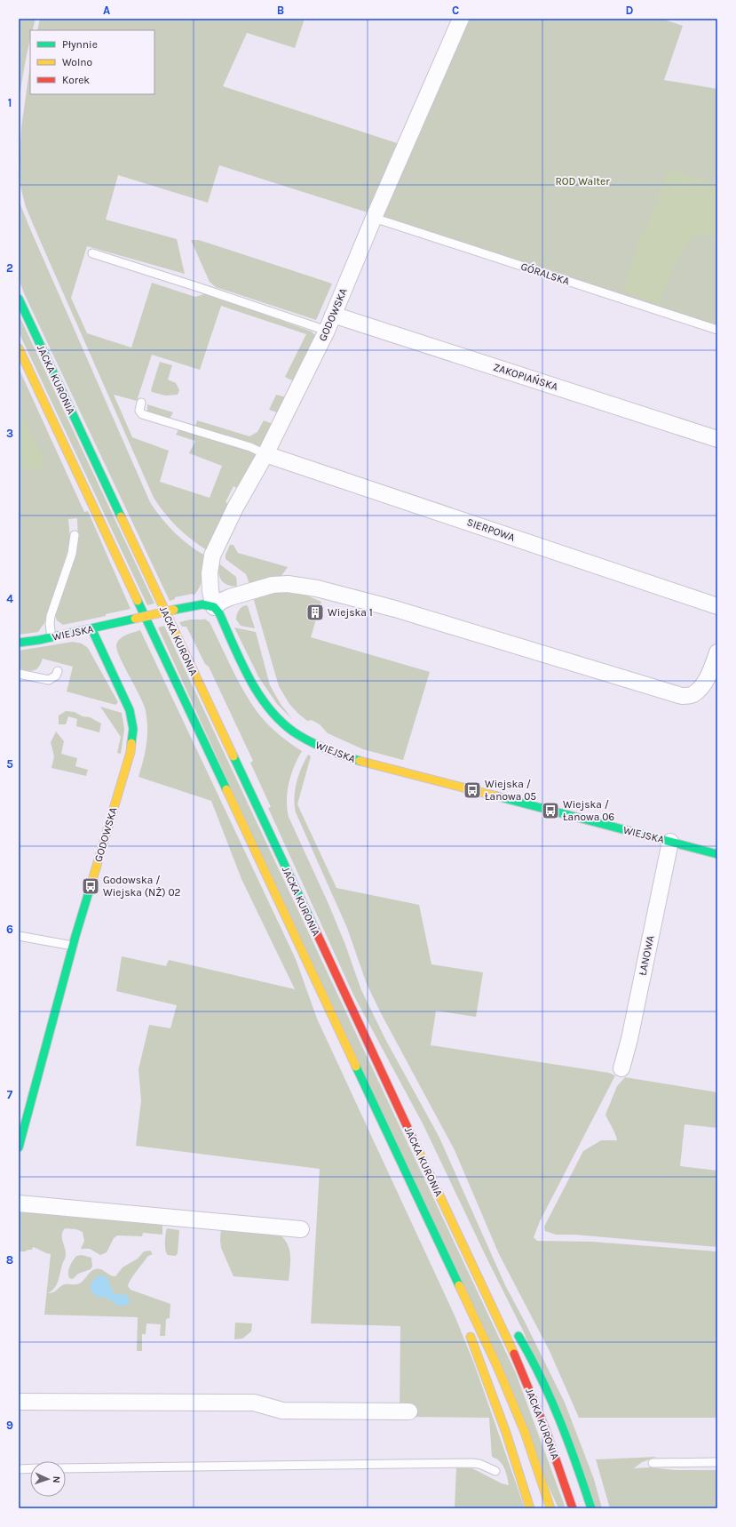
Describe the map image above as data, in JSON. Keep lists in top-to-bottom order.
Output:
{
  "streets": {
    "main road": ["GODOWSKA", "JACKA KURONIA", "WIEJSKA"],
    "street": ["ZAKOPIAŃSKA", "SIERPOWA", "ŁANOWA"],
    "lane": ["GÓRALSKA"]
  },
  "crossings": [
    ["GÓRALSKA", "GODOWSKA"],
    ["GODOWSKA", "ZAKOPIAŃSKA"],
    ["GODOWSKA", "SIERPOWA"],
    ["GODOWSKA", "WIEJSKA"],
    ["WIEJSKA", "ŁANOWA"]
  ],
  "parks": ["ROD Walter"],
  "places": {
    "building": ["Wiejska 1"],
    "bus stop": ["Wiejska / Łanowa 05", "Wiejska / Łanowa 06", "Godowska / Wiejska (NŻ) 02"]
  },
  "legend": ["Płynnie", "Wolno", "Korek"],
  "north": "right",
  "grid": {
    "columns": [
      "A",
      "B",
      "C",
      "D"
    ],
    "rows": [
      "1",
      "2",
      "3",
      "4",
      "5",
      "6",
      "7",
      "8",
      "9"
    ]
  }
}
